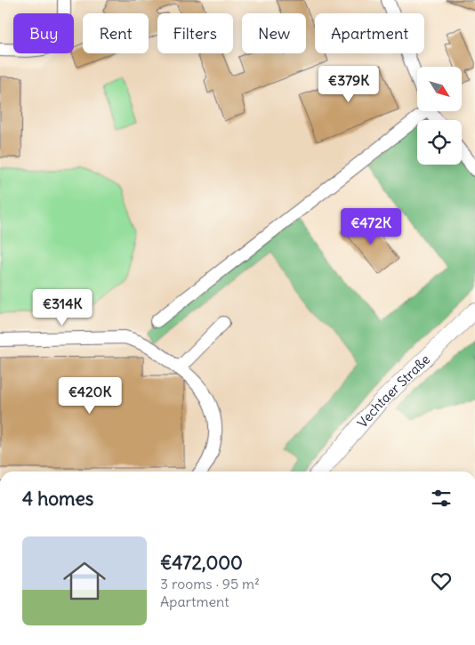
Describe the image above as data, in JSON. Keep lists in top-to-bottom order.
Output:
{
  "streets": {
    "main road": ["Vechtaer Straße"]
  },
  "north": "bottom right",
  "page": {
    "chip": [
      "Buy",
      "Rent",
      "Filters",
      "New",
      "Apartment"
    ],
    "price": [
      "€379K",
      "€472K",
      "€314K",
      "€420K"
    ],
    "heading": "4 homes",
    "list": [
      {
        "name": "€472,000",
        "note": "3 rooms · 95 m² · Apartment"
      }
    ]
  }
}
